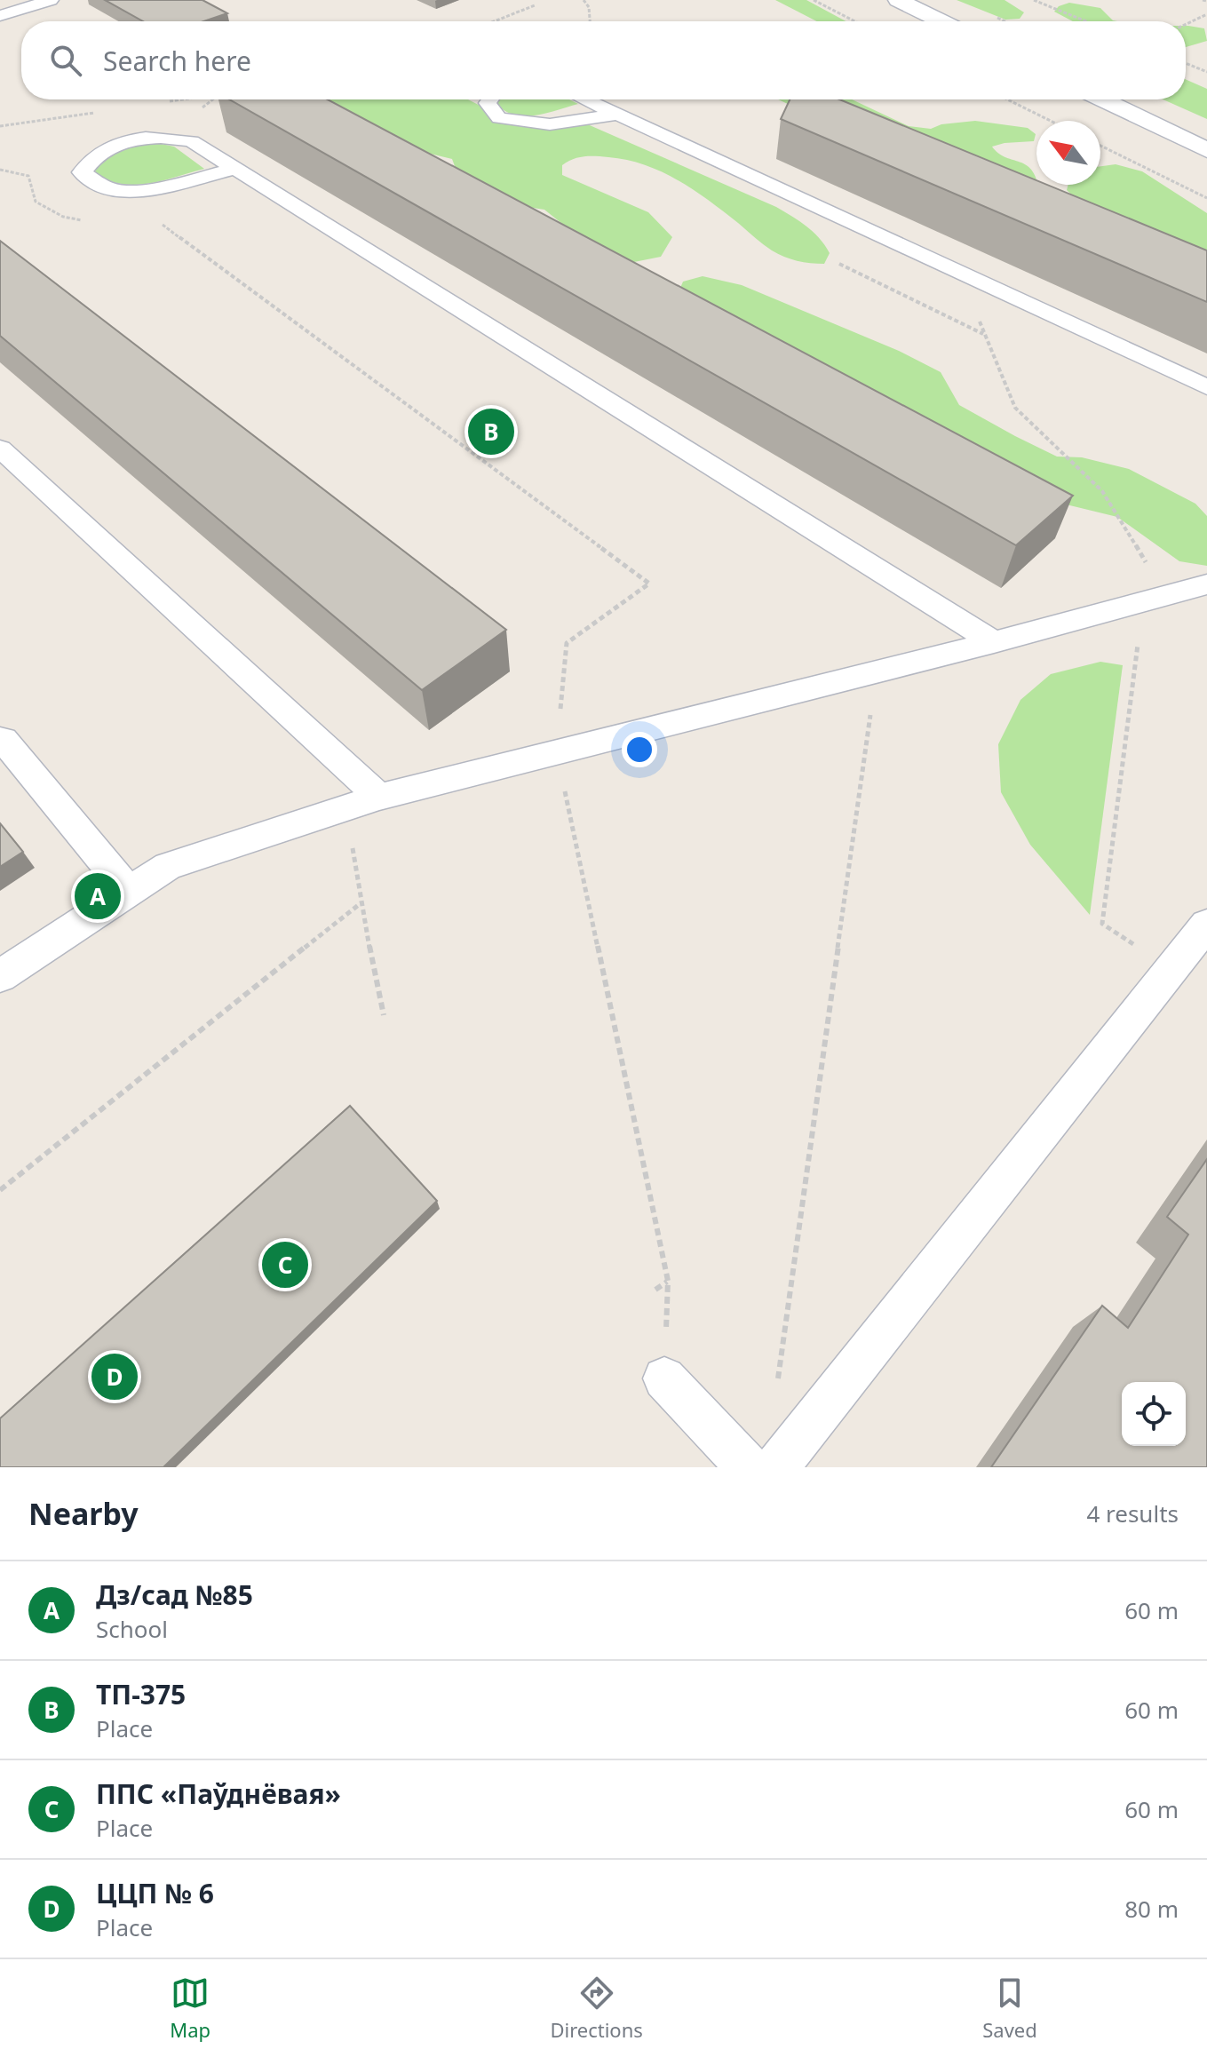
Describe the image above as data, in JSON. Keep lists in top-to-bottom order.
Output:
{
  "north": "top left",
  "page": {
    "search": "Search here",
    "pins": [
      "B",
      "A",
      "C",
      "D"
    ],
    "heading": ["Nearby", "4 results"],
    "list": [
      {
        "mark": "A",
        "name": "Дз/сад №85",
        "note": "School",
        "value": "60 m"
      },
      {
        "mark": "B",
        "name": "ТП-375",
        "note": "Place",
        "value": "60 m"
      },
      {
        "mark": "C",
        "name": "ППС «Паўднёвая»",
        "note": "Place",
        "value": "60 m"
      },
      {
        "mark": "D",
        "name": "ЦЦП № 6",
        "note": "Place",
        "value": "80 m"
      }
    ],
    "nav": ["Map", "Directions", "Saved"]
  }
}
